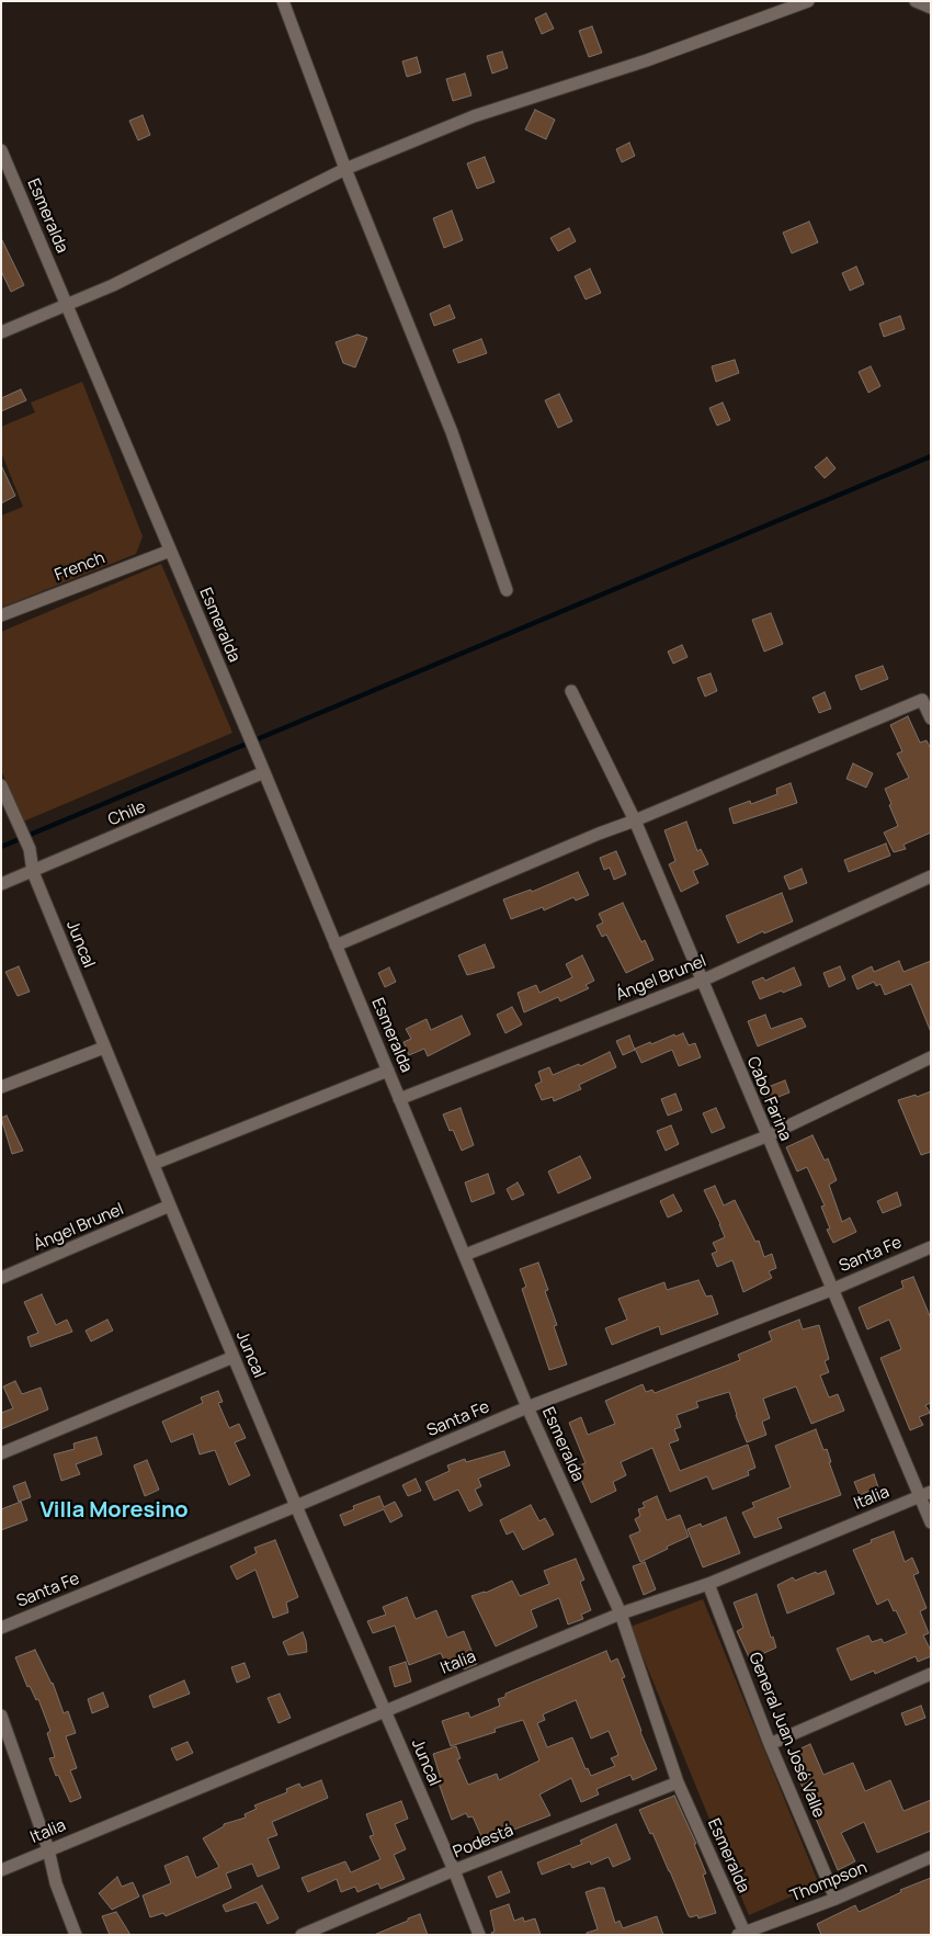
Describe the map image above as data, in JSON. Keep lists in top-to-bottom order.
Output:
{
  "streets": {
    "street": [
      "Esmeralda",
      "French",
      "Chile",
      "Juncal",
      "Ángel Brunel",
      "Cabo Farina",
      "Santa Fe",
      "Italia",
      "General Juan José Valle",
      "Podestá",
      "Thompson"
    ]
  },
  "crossings": [
    ["Esmeralda", "French"],
    ["Esmeralda", "Chile"],
    ["Esmeralda", "Ángel Brunel"],
    ["Esmeralda", "Santa Fe"],
    ["Esmeralda", "Italia"],
    ["Esmeralda", "Podestá"],
    ["Esmeralda", "Thompson"],
    ["Chile", "Juncal"],
    ["Juncal", "Ángel Brunel"],
    ["Juncal", "Santa Fe"],
    ["Juncal", "Italia"],
    ["Juncal", "Podestá"],
    ["Ángel Brunel", "Cabo Farina"],
    ["Cabo Farina", "Santa Fe"],
    ["Cabo Farina", "Italia"],
    ["Italia", "General Juan José Valle"],
    ["General Juan José Valle", "Thompson"]
  ],
  "districts": ["Villa Moresino"]
}
